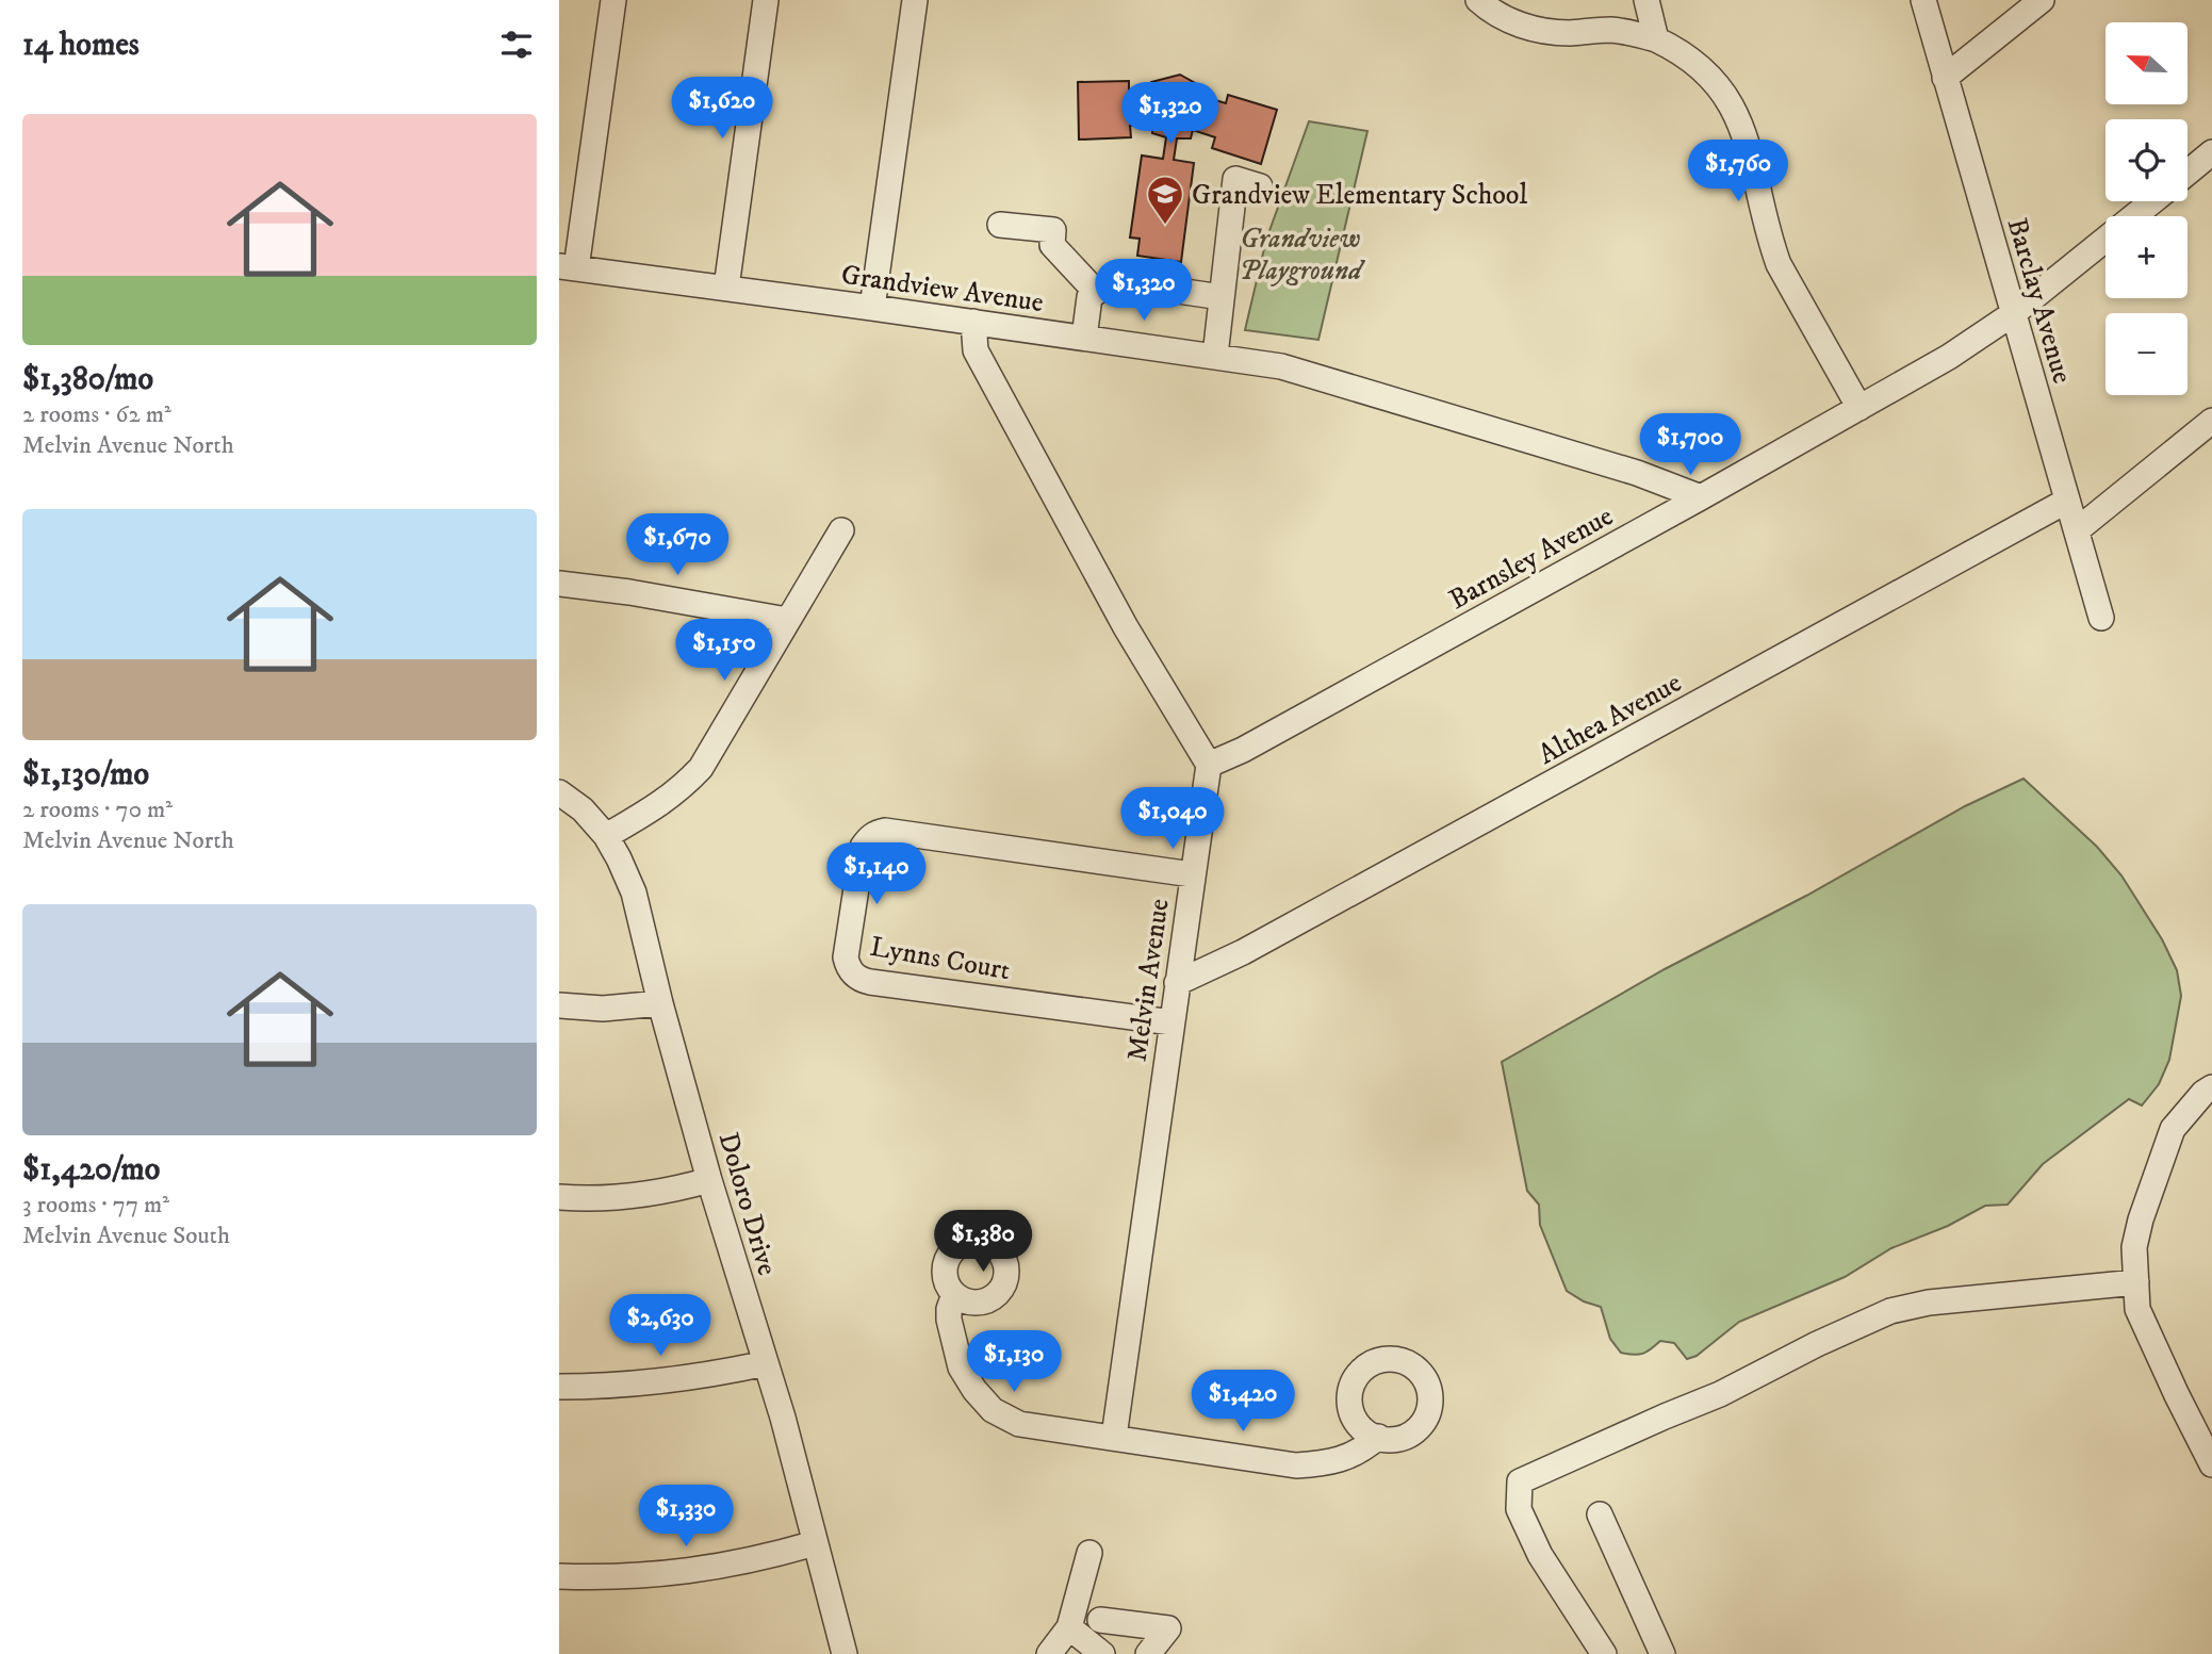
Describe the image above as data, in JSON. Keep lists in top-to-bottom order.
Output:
{
  "streets": {
    "street": [
      "Grandview Avenue",
      "Barclay Avenue",
      "Barnsley Avenue",
      "Althea Avenue",
      "Lynns Court",
      "Melvin Avenue",
      "Doloro Drive"
    ]
  },
  "crossings": [
    ["Grandview Avenue", "Barnsley Avenue"],
    ["Barclay Avenue", "Barnsley Avenue"],
    ["Barclay Avenue", "Althea Avenue"],
    ["Barnsley Avenue", "Melvin Avenue"],
    ["Althea Avenue", "Melvin Avenue"],
    ["Lynns Court", "Melvin Avenue"]
  ],
  "parks": ["Grandview Playground"],
  "places": {
    "school or university": ["Grandview Elementary School"]
  },
  "north": "left",
  "page": {
    "heading": "14 homes",
    "map_buttons": ["+", "−"],
    "price": [
      "$1,620",
      "$1,320",
      "$1,760",
      "$1,320",
      "$1,700",
      "$1,670",
      "$1,150",
      "$1,040",
      "$1,140",
      "$1,380",
      "$2,630",
      "$1,130",
      "$1,420",
      "$1,330"
    ],
    "list": [
      {
        "name": "$1,380/mo",
        "note": "2 rooms · 62 m² · Melvin Avenue North"
      },
      {
        "name": "$1,130/mo",
        "note": "2 rooms · 70 m² · Melvin Avenue North"
      },
      {
        "name": "$1,420/mo",
        "note": "3 rooms · 77 m² · Melvin Avenue South"
      }
    ]
  }
}
